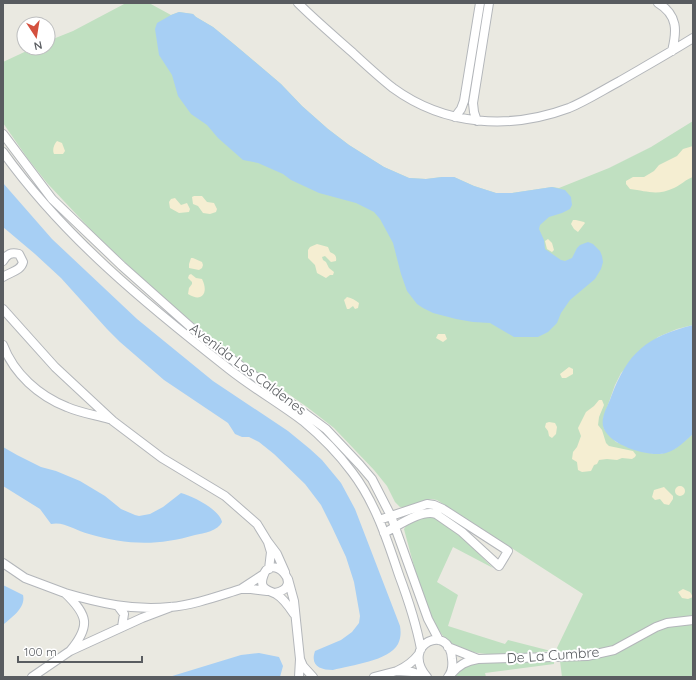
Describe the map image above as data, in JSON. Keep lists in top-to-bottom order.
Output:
{
  "streets": {
    "street": ["Avenida Los Caldenes", "De La Cumbre"]
  },
  "scale_bar": "100 m",
  "north": "bottom"
}
